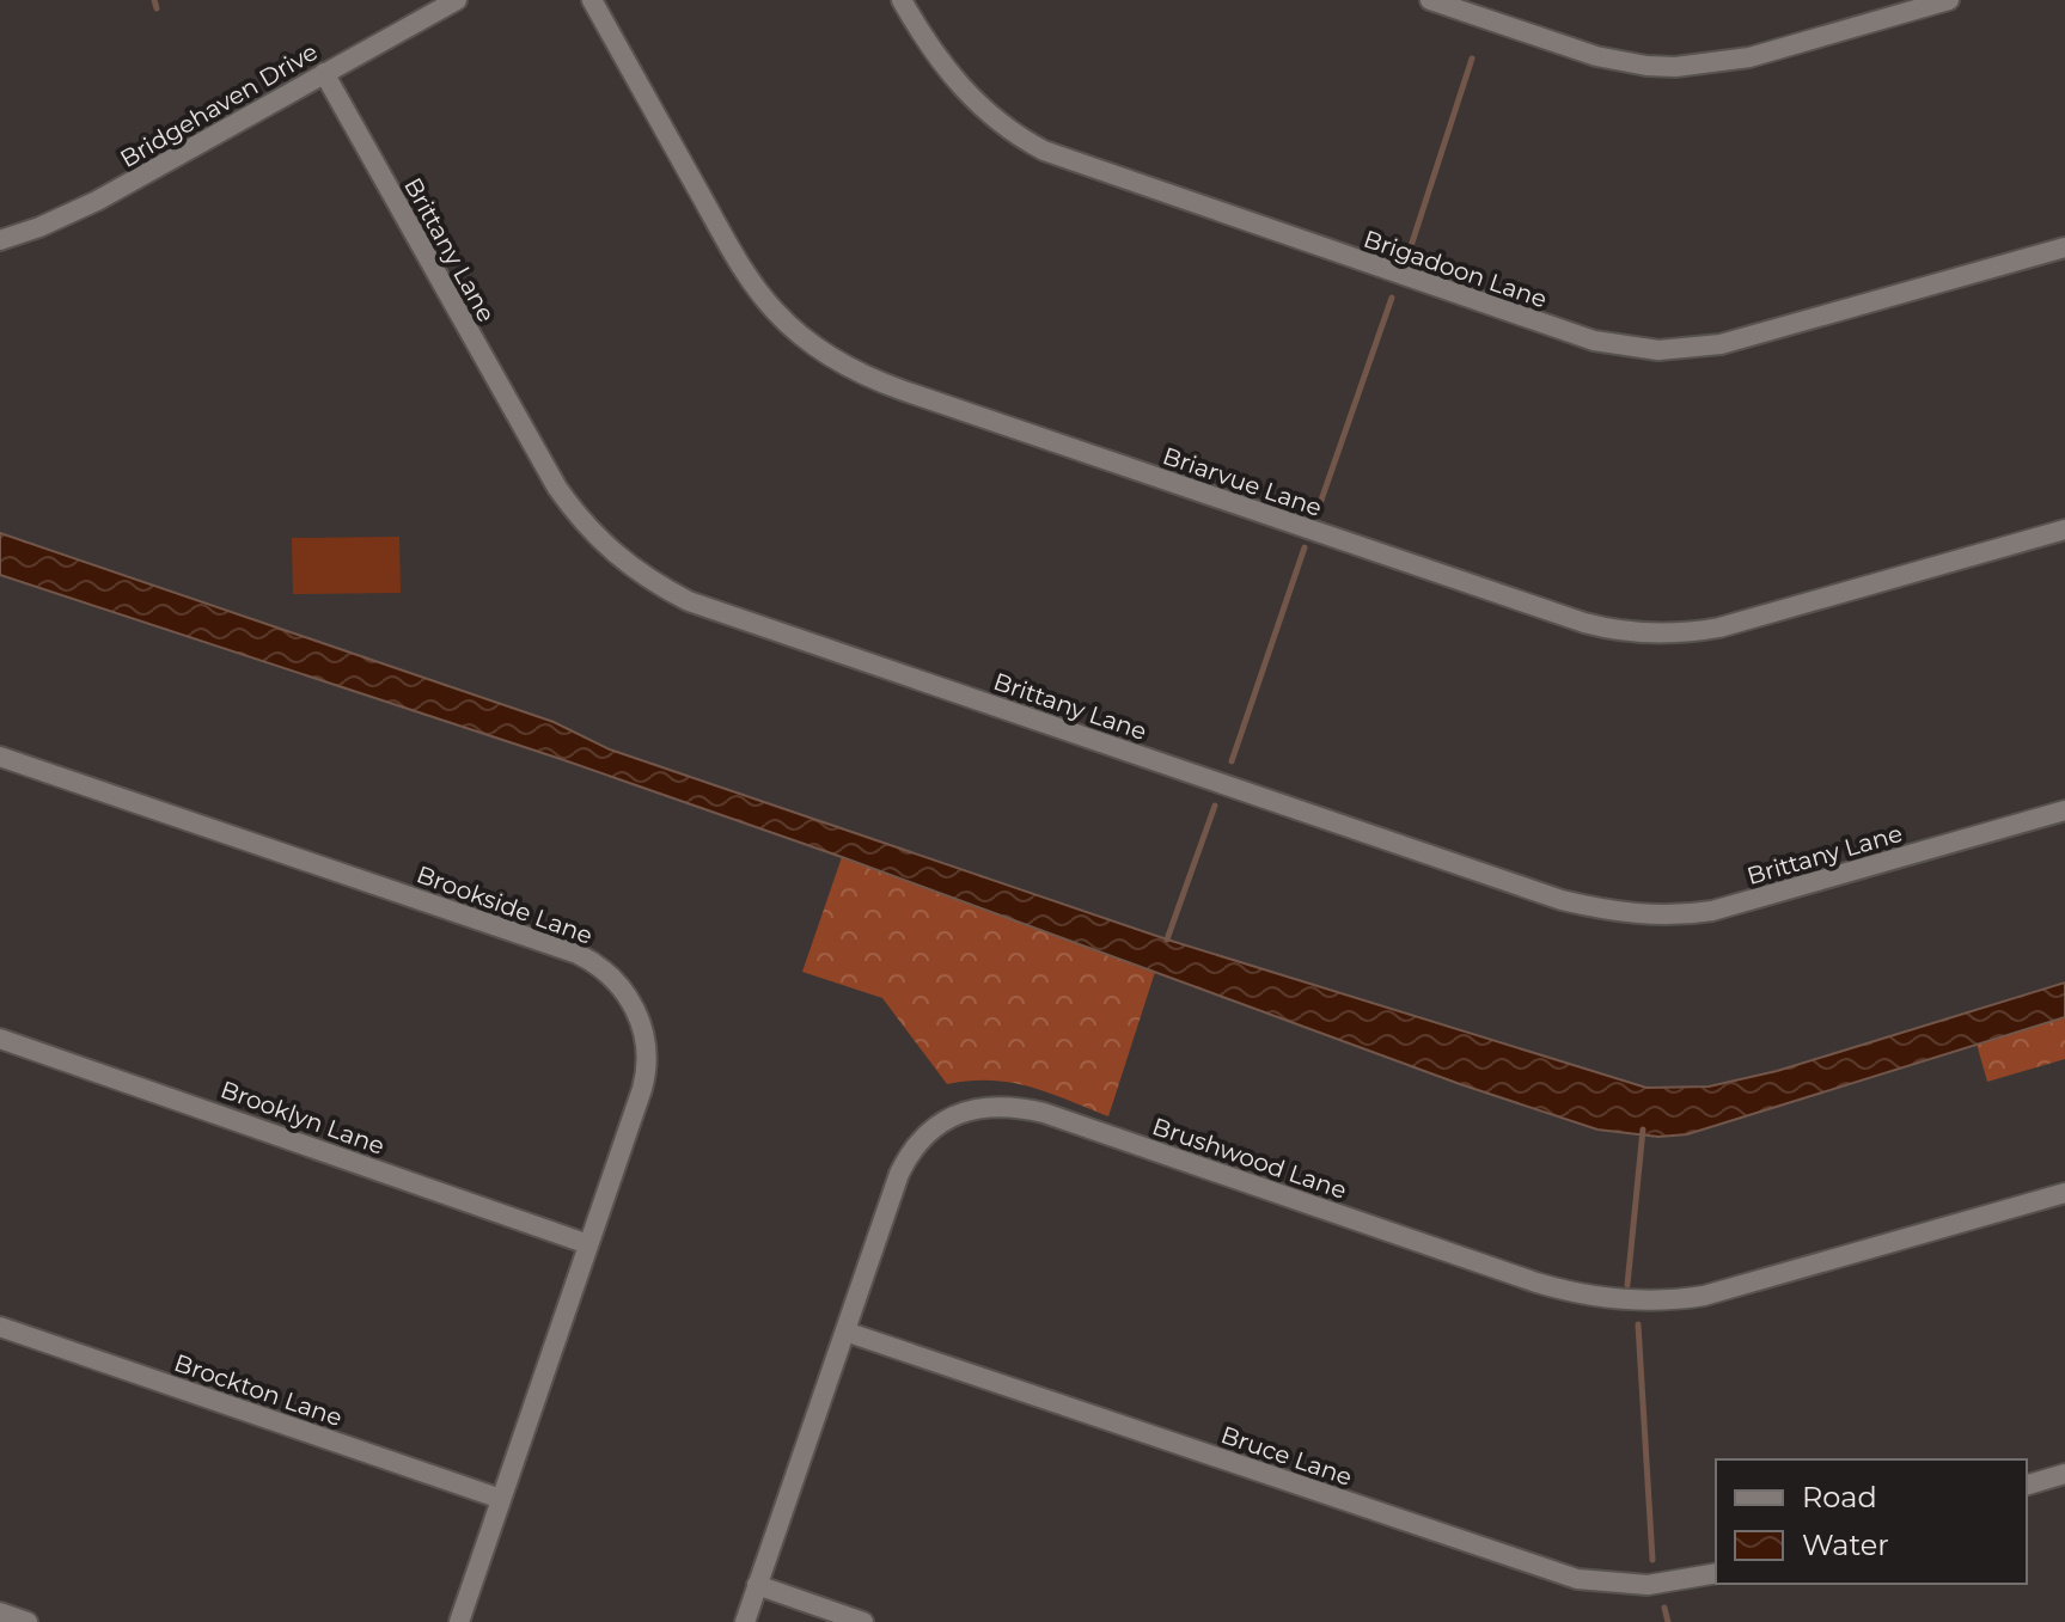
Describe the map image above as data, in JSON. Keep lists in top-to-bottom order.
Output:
{
  "streets": {
    "street": [
      "Bridgehaven Drive",
      "Brittany Lane",
      "Brigadoon Lane",
      "Briarvue Lane",
      "Brookside Lane",
      "Brooklyn Lane",
      "Brushwood Lane",
      "Brockton Lane",
      "Bruce Lane"
    ]
  },
  "crossings": [
    ["Bridgehaven Drive", "Brittany Lane"],
    ["Brookside Lane", "Brooklyn Lane"],
    ["Brookside Lane", "Brockton Lane"],
    ["Brushwood Lane", "Bruce Lane"]
  ],
  "legend": ["Road", "Water"]
}
